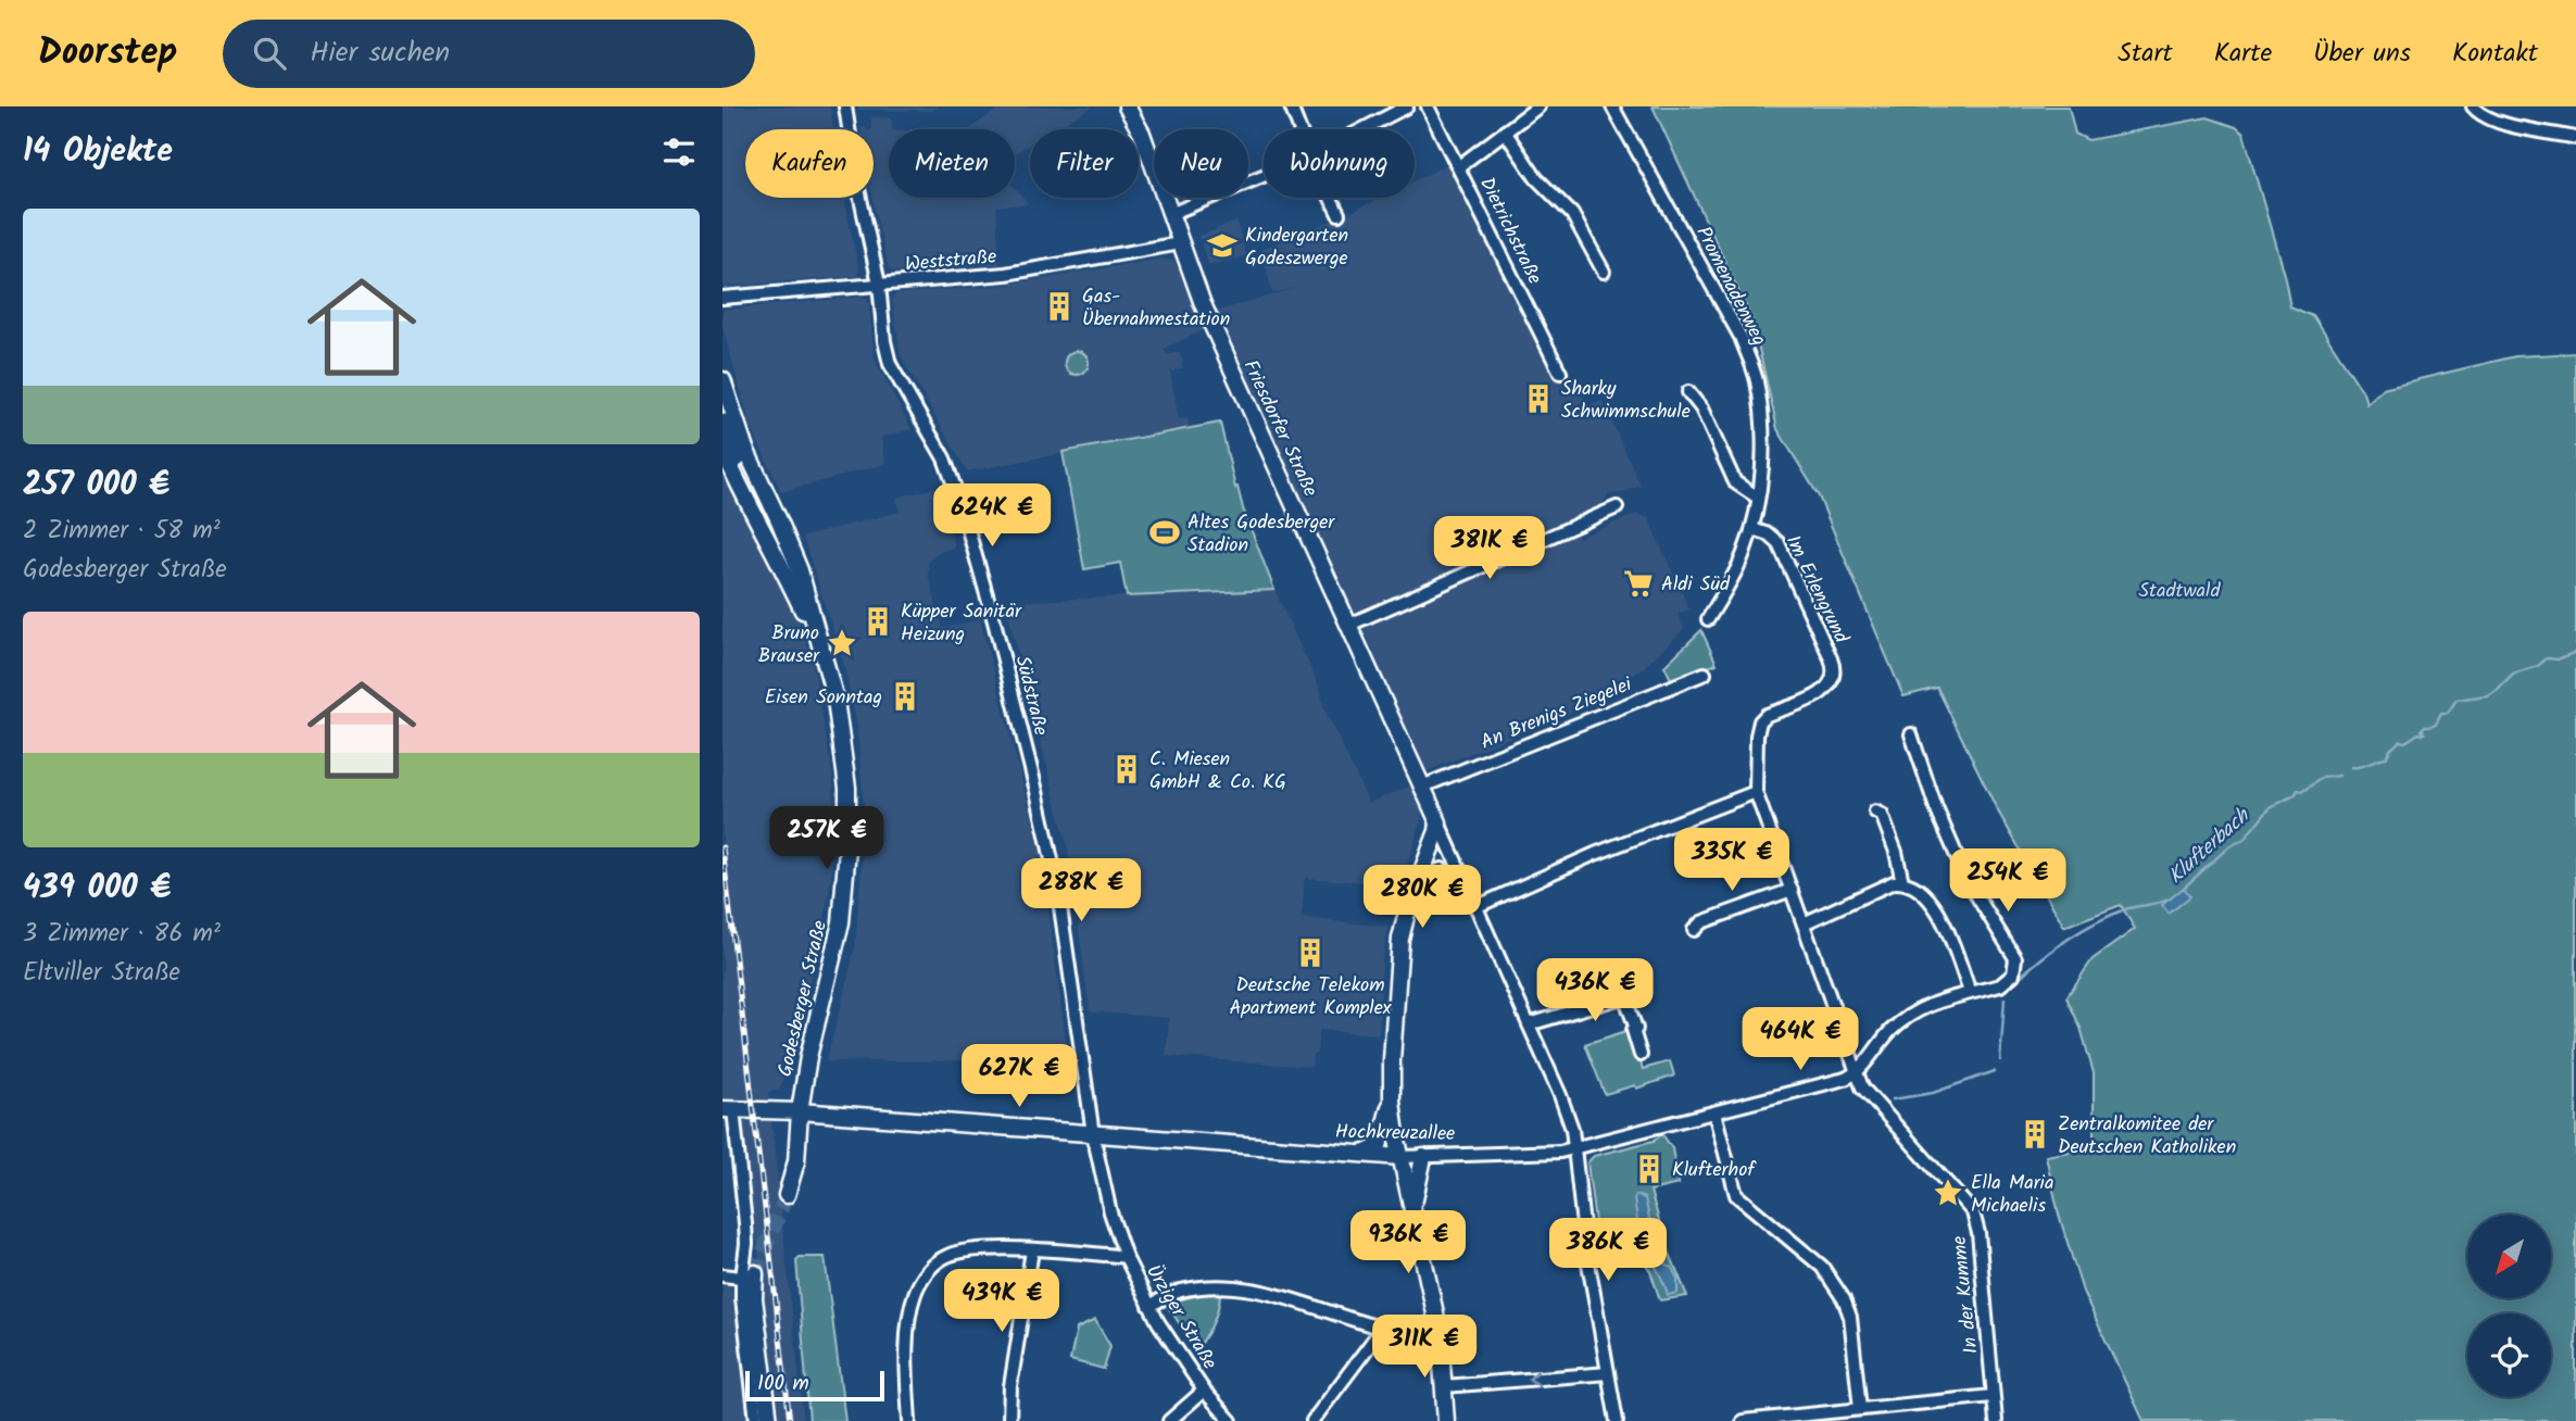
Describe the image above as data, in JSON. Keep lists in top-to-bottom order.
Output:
{
  "streets": {
    "street": [
      "Dietrichstraße",
      "Weststraße",
      "Promenadenweg",
      "Friesdorfer Straße",
      "Im Erlengrund",
      "Südstraße",
      "An Brenigs Ziegelei",
      "Godesberger Straße",
      "Hochkreuzallee",
      "In der Kumme",
      "Ürziger Straße"
    ]
  },
  "crossings": [
    ["Weststraße", "Friesdorfer Straße"],
    ["Weststraße", "Südstraße"],
    ["Promenadenweg", "Im Erlengrund"],
    ["Friesdorfer Straße", "An Brenigs Ziegelei"],
    ["Friesdorfer Straße", "Hochkreuzallee"],
    ["Im Erlengrund", "Hochkreuzallee"],
    ["Im Erlengrund", "In der Kumme"],
    ["Südstraße", "Hochkreuzallee"],
    ["Südstraße", "Ürziger Straße"],
    ["Godesberger Straße", "Hochkreuzallee"],
    ["Hochkreuzallee", "In der Kumme"],
    ["Hochkreuzallee", "Ürziger Straße"]
  ],
  "water": ["Klufterbach"],
  "parks": ["Stadtwald"],
  "places": {
    "school or university": ["Kindergarten Godeszwerge"],
    "building": [
      "Gas- Übernahmestation",
      "Sharky Schwimmschule",
      "Küpper Sanitär Heizung",
      "Eisen Sonntag",
      "C. Miesen GmbH & Co. KG",
      "Deutsche Telekom Apartment Komplex",
      "Zentralkomitee der Deutschen Katholiken",
      "Klufterhof"
    ],
    "sports": ["Altes Godesberger Stadion"],
    "supermarket": ["Aldi Süd"],
    "place": ["Bruno Brauser", "Ella Maria Michaelis"]
  },
  "scale_bar": "100 m",
  "north": "bottom left",
  "page": {
    "header": "Doorstep",
    "search": "Hier suchen",
    "nav": [
      "Start",
      "Karte",
      "Über uns",
      "Kontakt"
    ],
    "heading": "14 Objekte",
    "chip": [
      "Kaufen",
      "Mieten",
      "Filter",
      "Neu",
      "Wohnung"
    ],
    "list": [
      {
        "name": "257 000 €",
        "note": "2 Zimmer · 58 m² · Godesberger Straße"
      },
      {
        "name": "439 000 €",
        "note": "3 Zimmer · 86 m² · Eltviller Straße"
      }
    ],
    "price": [
      "624K €",
      "381K €",
      "257K €",
      "335K €",
      "254K €",
      "288K €",
      "280K €",
      "436K €",
      "464K €",
      "627K €",
      "936K €",
      "386K €",
      "439K €",
      "311K €"
    ],
    "scale": "100 m"
  }
}
